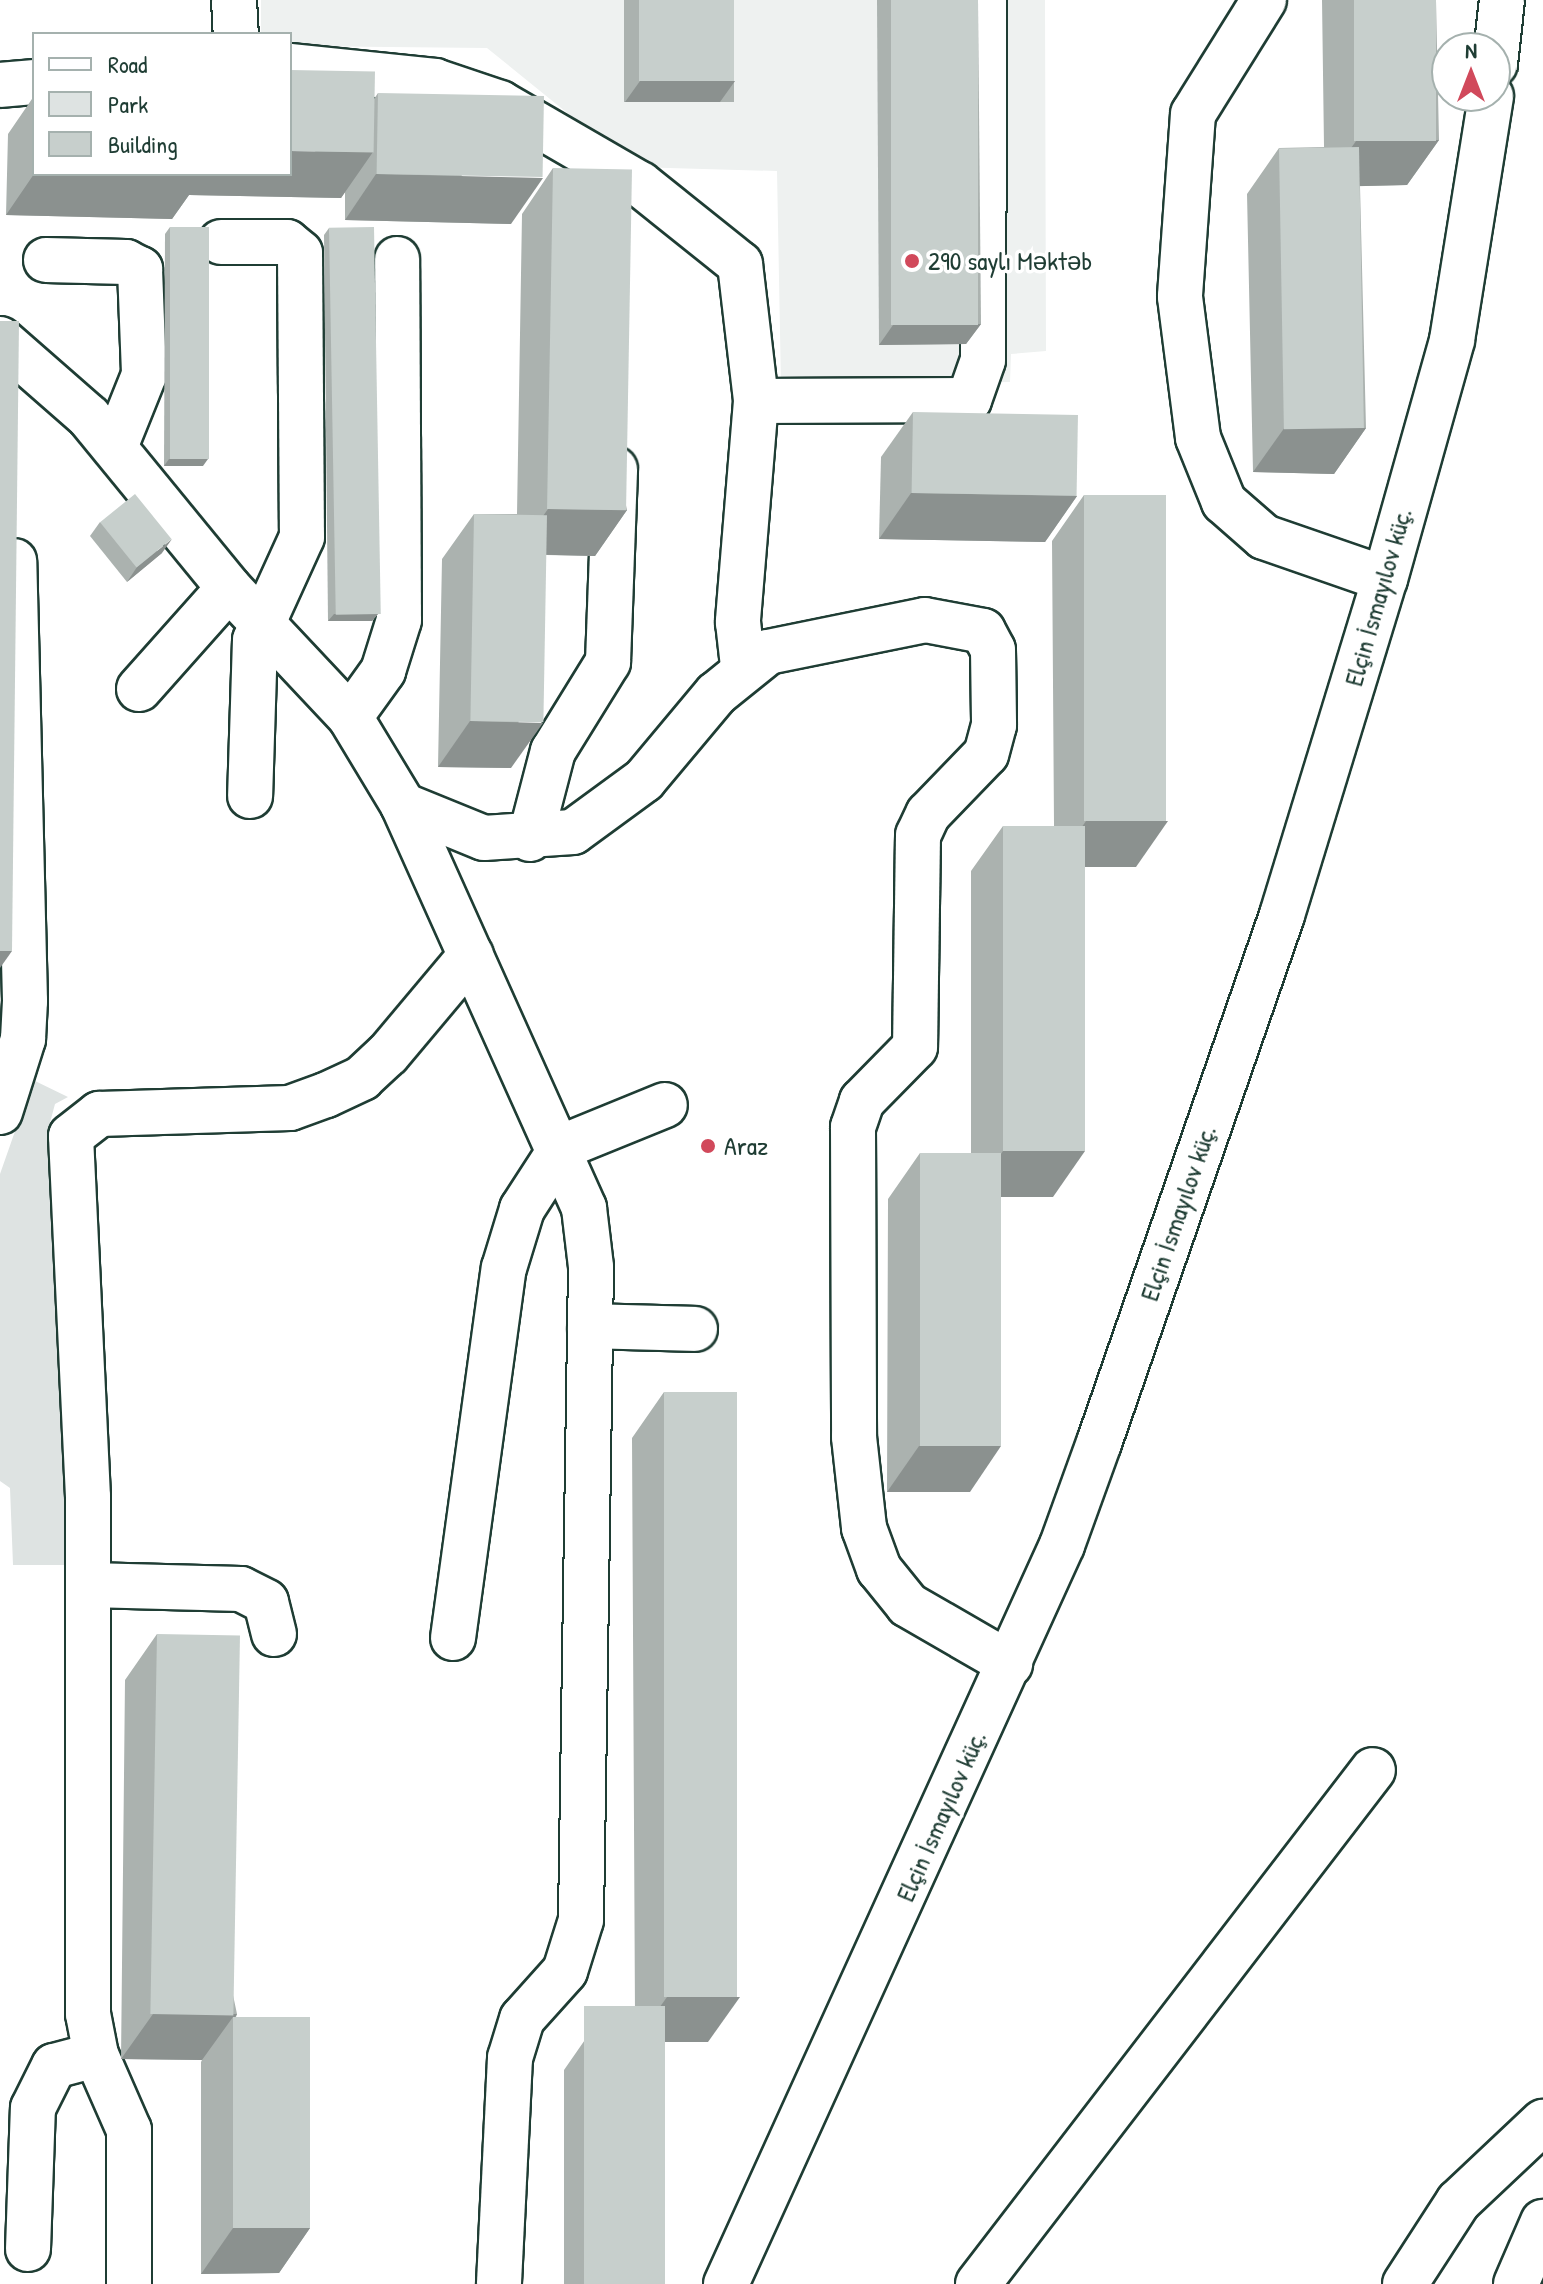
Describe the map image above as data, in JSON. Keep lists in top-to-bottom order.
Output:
{
  "streets": {
    "street": ["Elçin İsmayılov küç."]
  },
  "places": ["290 saylı Məktəb", "Araz"],
  "legend": ["Road", "Park", "Building"],
  "north": "top"
}
